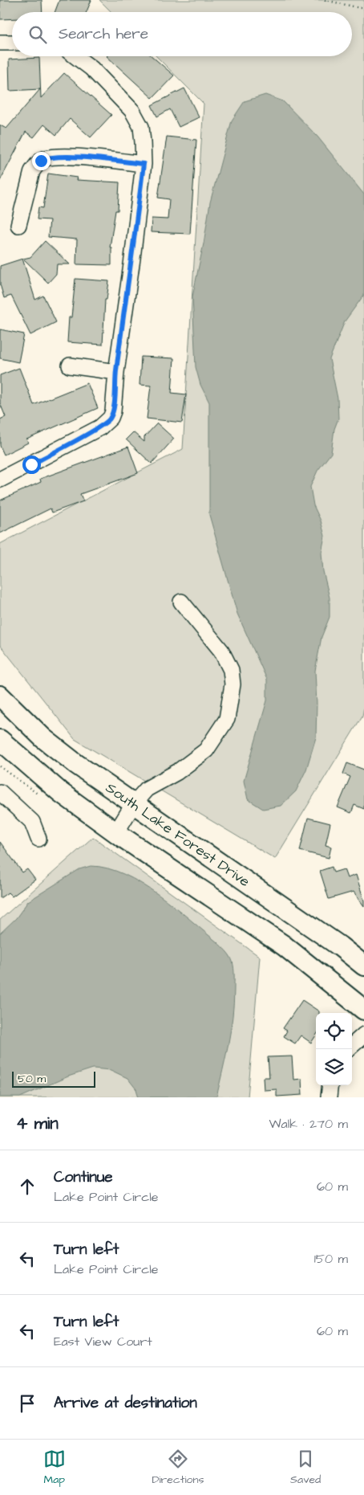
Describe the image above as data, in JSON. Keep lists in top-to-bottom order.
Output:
{
  "streets": {
    "main road": ["South Lake Forest Drive"]
  },
  "scale_bar": "50 m",
  "page": {
    "search": "Search here",
    "scale": "50 m",
    "heading": ["4 min", "Walk · 270 m"],
    "list": [
      ["Continue", "Lake Point Circle", "60 m"],
      ["Turn left", "Lake Point Circle", "150 m"],
      ["Turn left", "East View Court", "60 m"],
      "Arrive at destination"
    ],
    "nav": ["Map", "Directions", "Saved"]
  }
}
